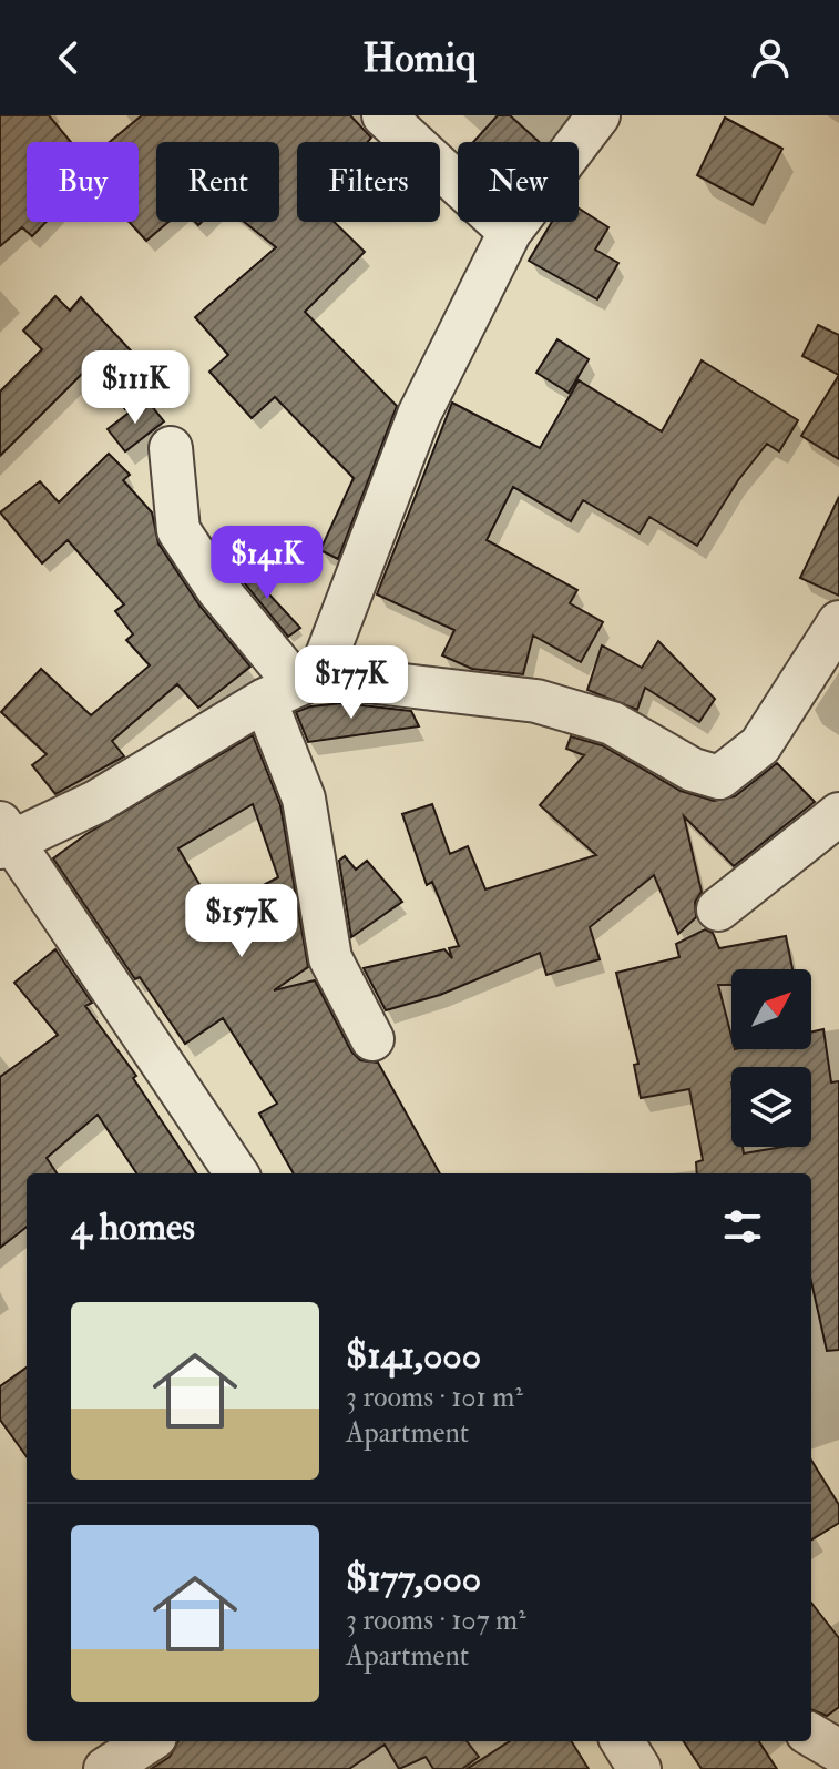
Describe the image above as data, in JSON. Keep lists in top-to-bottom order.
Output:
{
  "north": "top right",
  "page": {
    "header": "Homiq",
    "chip": [
      "Buy",
      "Rent",
      "Filters",
      "New"
    ],
    "price": [
      "$111K",
      "$141K",
      "$177K",
      "$157K"
    ],
    "heading": "4 homes",
    "list": [
      {
        "name": "$141,000",
        "note": "3 rooms · 101 m² · Apartment"
      },
      {
        "name": "$177,000",
        "note": "3 rooms · 107 m² · Apartment"
      }
    ]
  }
}
